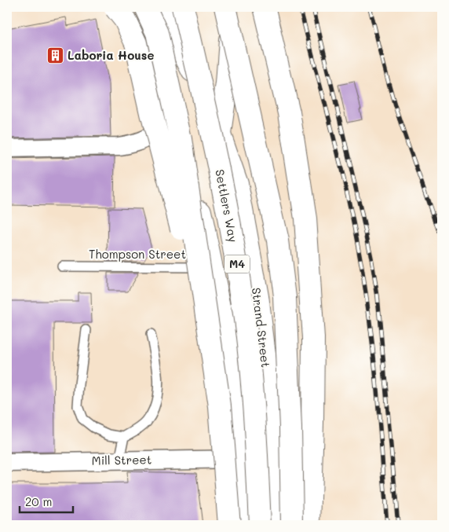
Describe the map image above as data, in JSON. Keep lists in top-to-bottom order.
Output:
{
  "streets": {
    "main road": ["Settlers Way", "M4", "Strand Street"],
    "street": ["Mill Street"],
    "lane": ["Thompson Street"]
  },
  "places": {
    "building": ["Laboria House"]
  },
  "scale_bar": "20 m"
}
